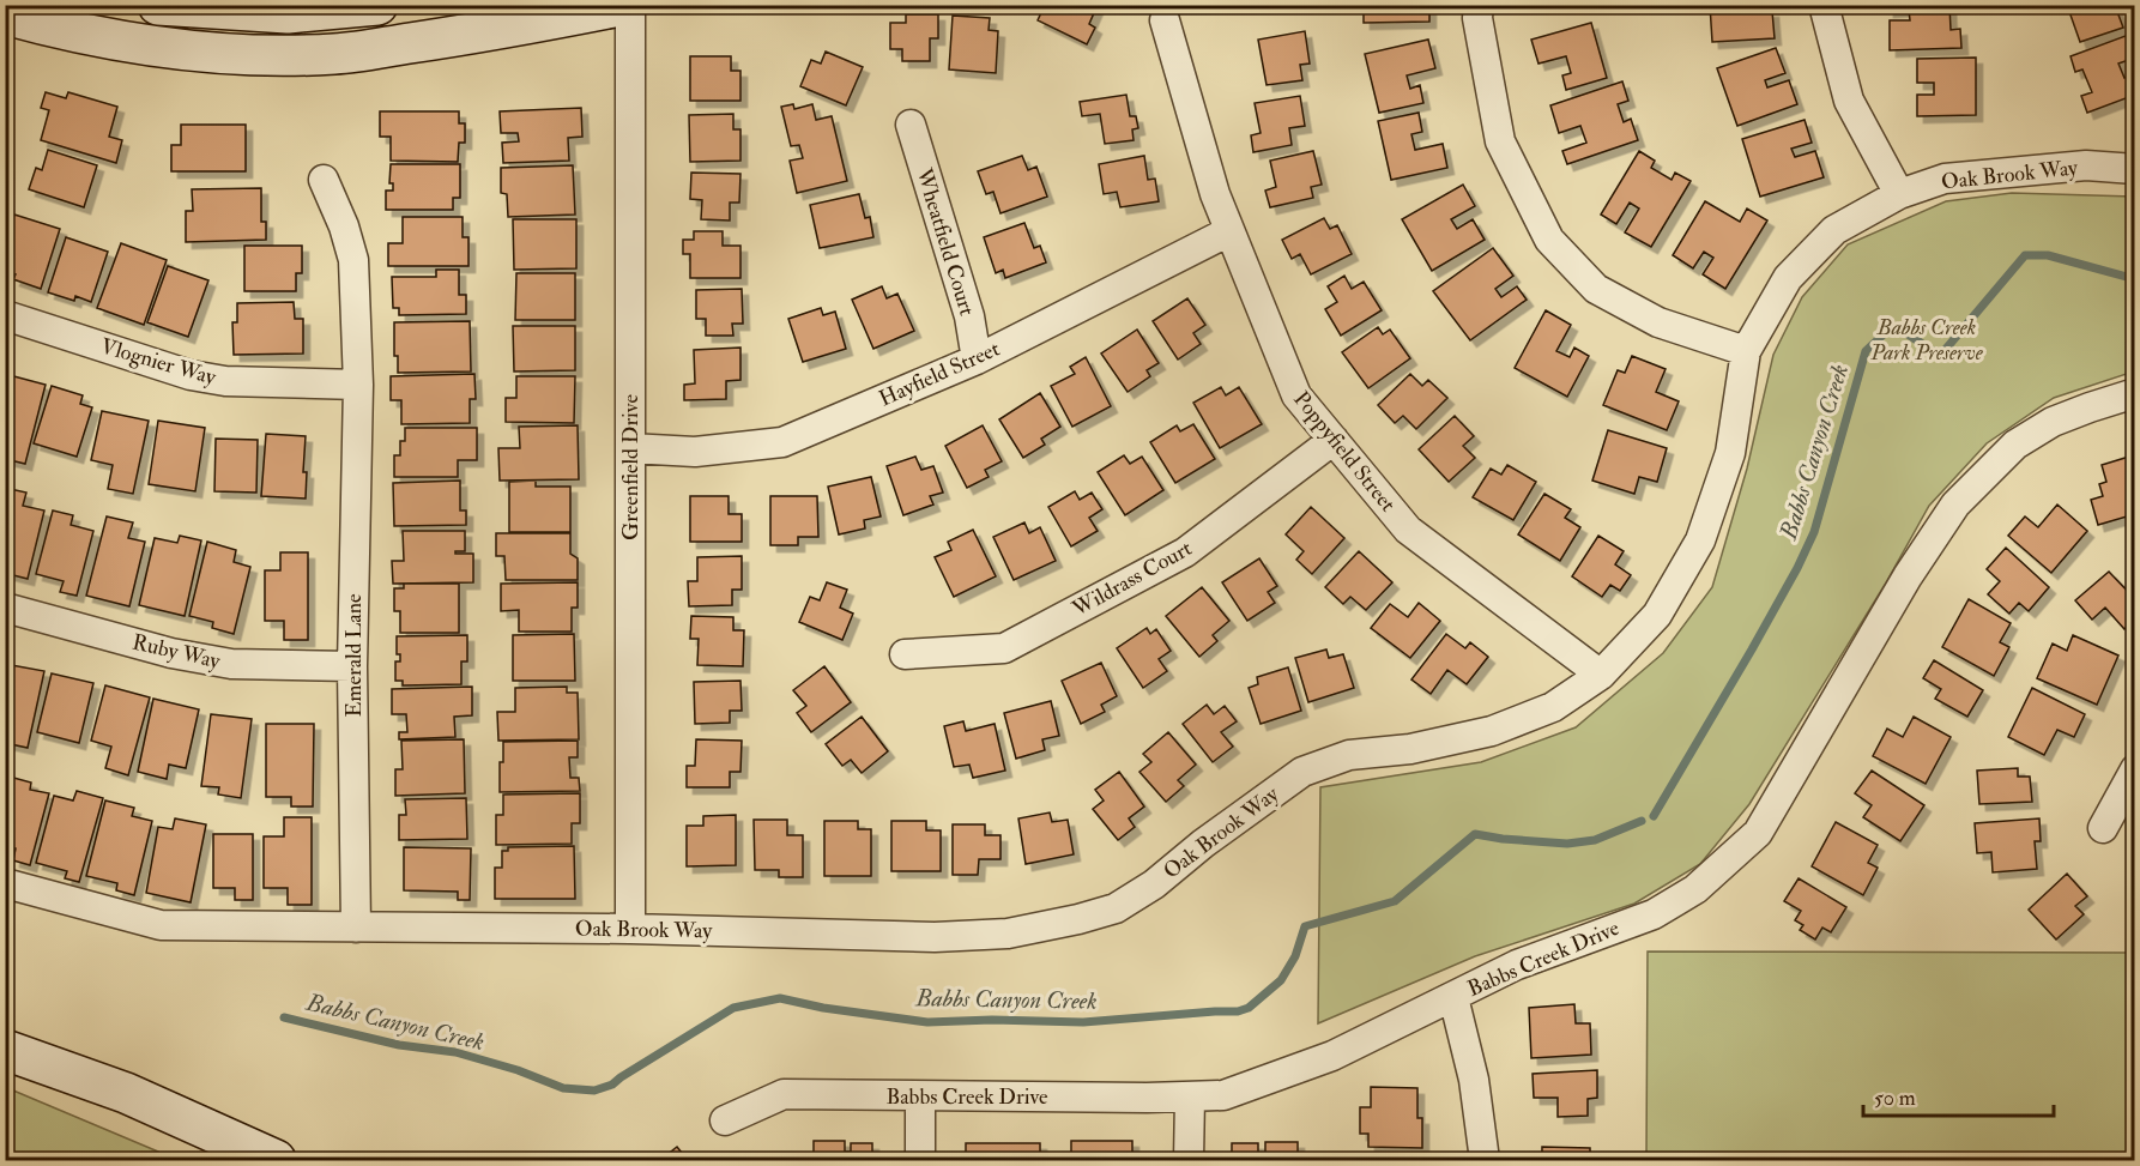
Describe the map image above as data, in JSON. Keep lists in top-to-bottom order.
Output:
{
  "streets": {
    "street": [
      "Oak Brook Way",
      "Wheatfield Court",
      "Vlognier Way",
      "Hayfield Street",
      "Poppyfield Street",
      "Greenfield Drive",
      "Wildrass Court",
      "Ruby Way",
      "Emerald Lane",
      "Babbs Creek Drive"
    ]
  },
  "crossings": [
    ["Oak Brook Way", "Poppyfield Street"],
    ["Oak Brook Way", "Greenfield Drive"],
    ["Oak Brook Way", "Emerald Lane"],
    ["Wheatfield Court", "Hayfield Street"],
    ["Vlognier Way", "Emerald Lane"],
    ["Hayfield Street", "Poppyfield Street"],
    ["Hayfield Street", "Greenfield Drive"],
    ["Poppyfield Street", "Wildrass Court"],
    ["Ruby Way", "Emerald Lane"]
  ],
  "water": ["Babbs Canyon Creek"],
  "parks": ["Babbs Creek Park Preserve"],
  "scale_bar": "50 m"
}
